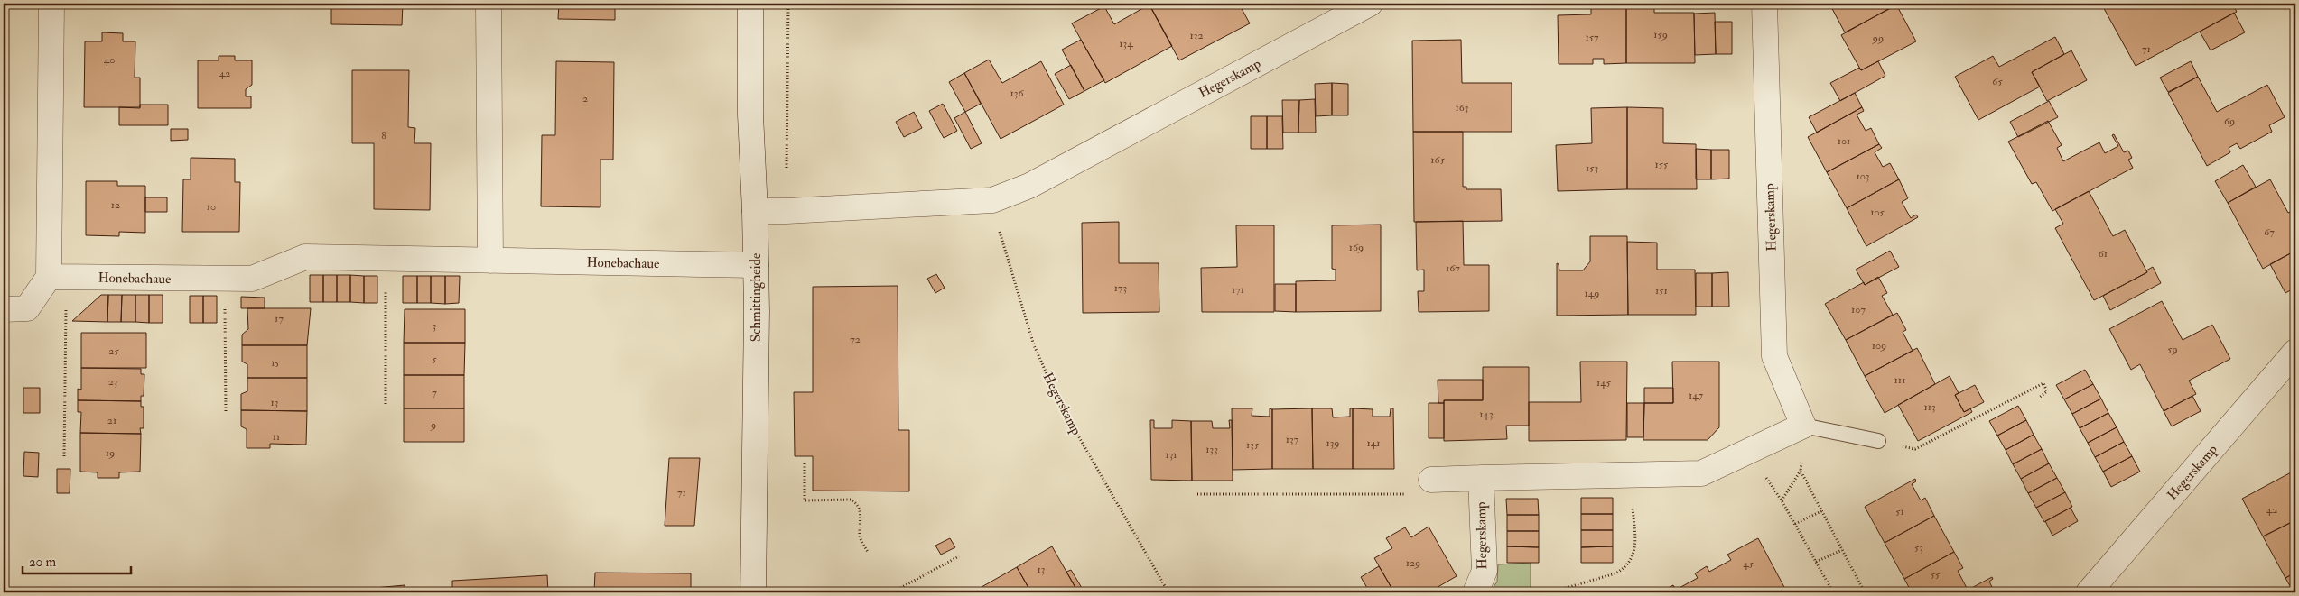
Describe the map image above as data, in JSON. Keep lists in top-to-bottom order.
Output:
{
  "streets": {
    "street": ["Hegerskamp", "Honebachaue", "Schmittingheide"]
  },
  "crossings": [
    ["Hegerskamp", "Schmittingheide"],
    ["Honebachaue", "Schmittingheide"]
  ],
  "house_numbers": [
    "159",
    "132",
    "157",
    "99",
    "134",
    "71",
    "40",
    "42",
    "65",
    "136",
    "2",
    "163",
    "69",
    "8",
    "101",
    "165",
    "155",
    "153",
    "103",
    "12",
    "10",
    "105",
    "67",
    "169",
    "61",
    "167",
    "173",
    "171",
    "151",
    "149",
    "107",
    "17",
    "3",
    "72",
    "109",
    "59",
    "25",
    "5",
    "15",
    "111",
    "23",
    "145",
    "7",
    "147",
    "13",
    "113",
    "143",
    "21",
    "9",
    "11",
    "137",
    "139",
    "141",
    "135",
    "133",
    "19",
    "131",
    "71",
    "42",
    "51",
    "53",
    "129",
    "45",
    "13",
    "55"
  ],
  "scale_bar": "20 m"
}
